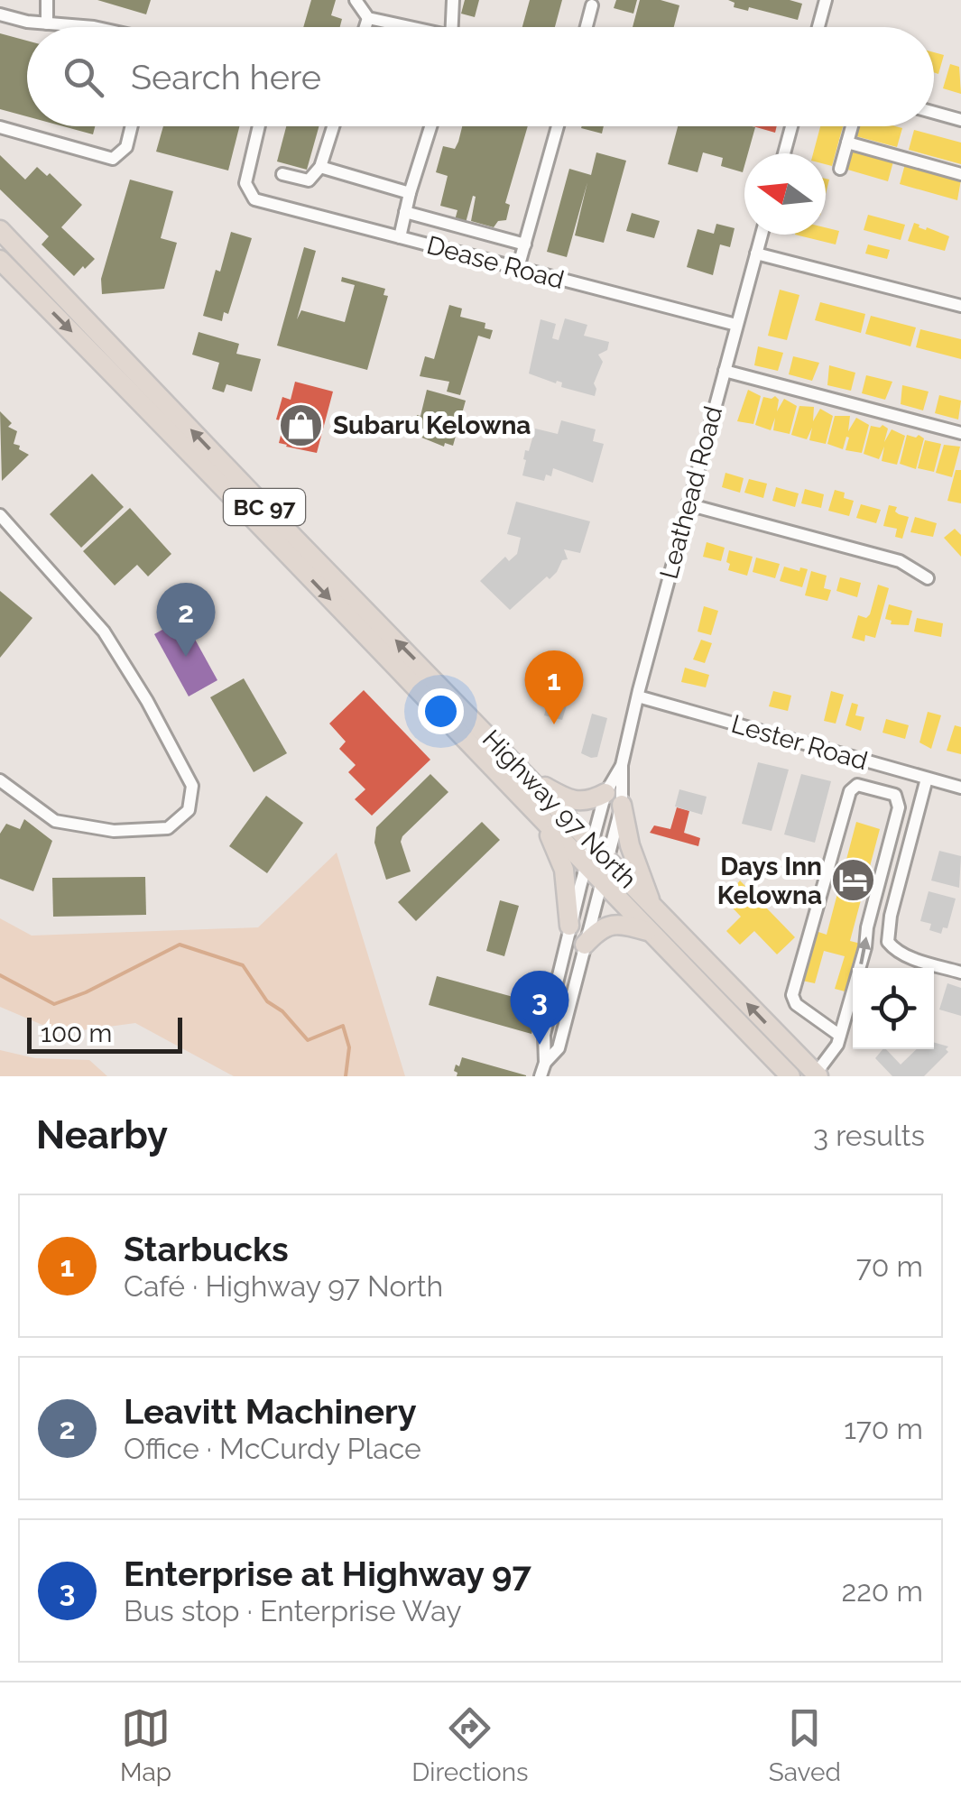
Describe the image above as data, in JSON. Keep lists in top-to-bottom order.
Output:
{
  "streets": {
    "highway": ["BC 97", "Highway 97 North"],
    "street": ["Dease Road", "Leathead Road", "Lester Road"]
  },
  "crossings": [
    ["Dease Road", "Leathead Road"],
    ["Leathead Road", "Lester Road"],
    ["Leathead Road", "Highway 97 North"]
  ],
  "places": {
    "shop": ["Subaru Kelowna"],
    "hotel": ["Days Inn Kelowna"]
  },
  "scale_bar": "100 m",
  "north": "left",
  "page": {
    "search": "Search here",
    "pins": ["2", "1", "3"],
    "scale": "100 m",
    "heading": ["Nearby", "3 results"],
    "list": [
      {
        "mark": "1",
        "name": "Starbucks",
        "note": "Café · Highway 97 North",
        "value": "70 m"
      },
      {
        "mark": "2",
        "name": "Leavitt Machinery",
        "note": "Office · McCurdy Place",
        "value": "170 m"
      },
      {
        "mark": "3",
        "name": "Enterprise at Highway 97",
        "note": "Bus stop · Enterprise Way",
        "value": "220 m"
      }
    ],
    "nav": ["Map", "Directions", "Saved"]
  }
}
